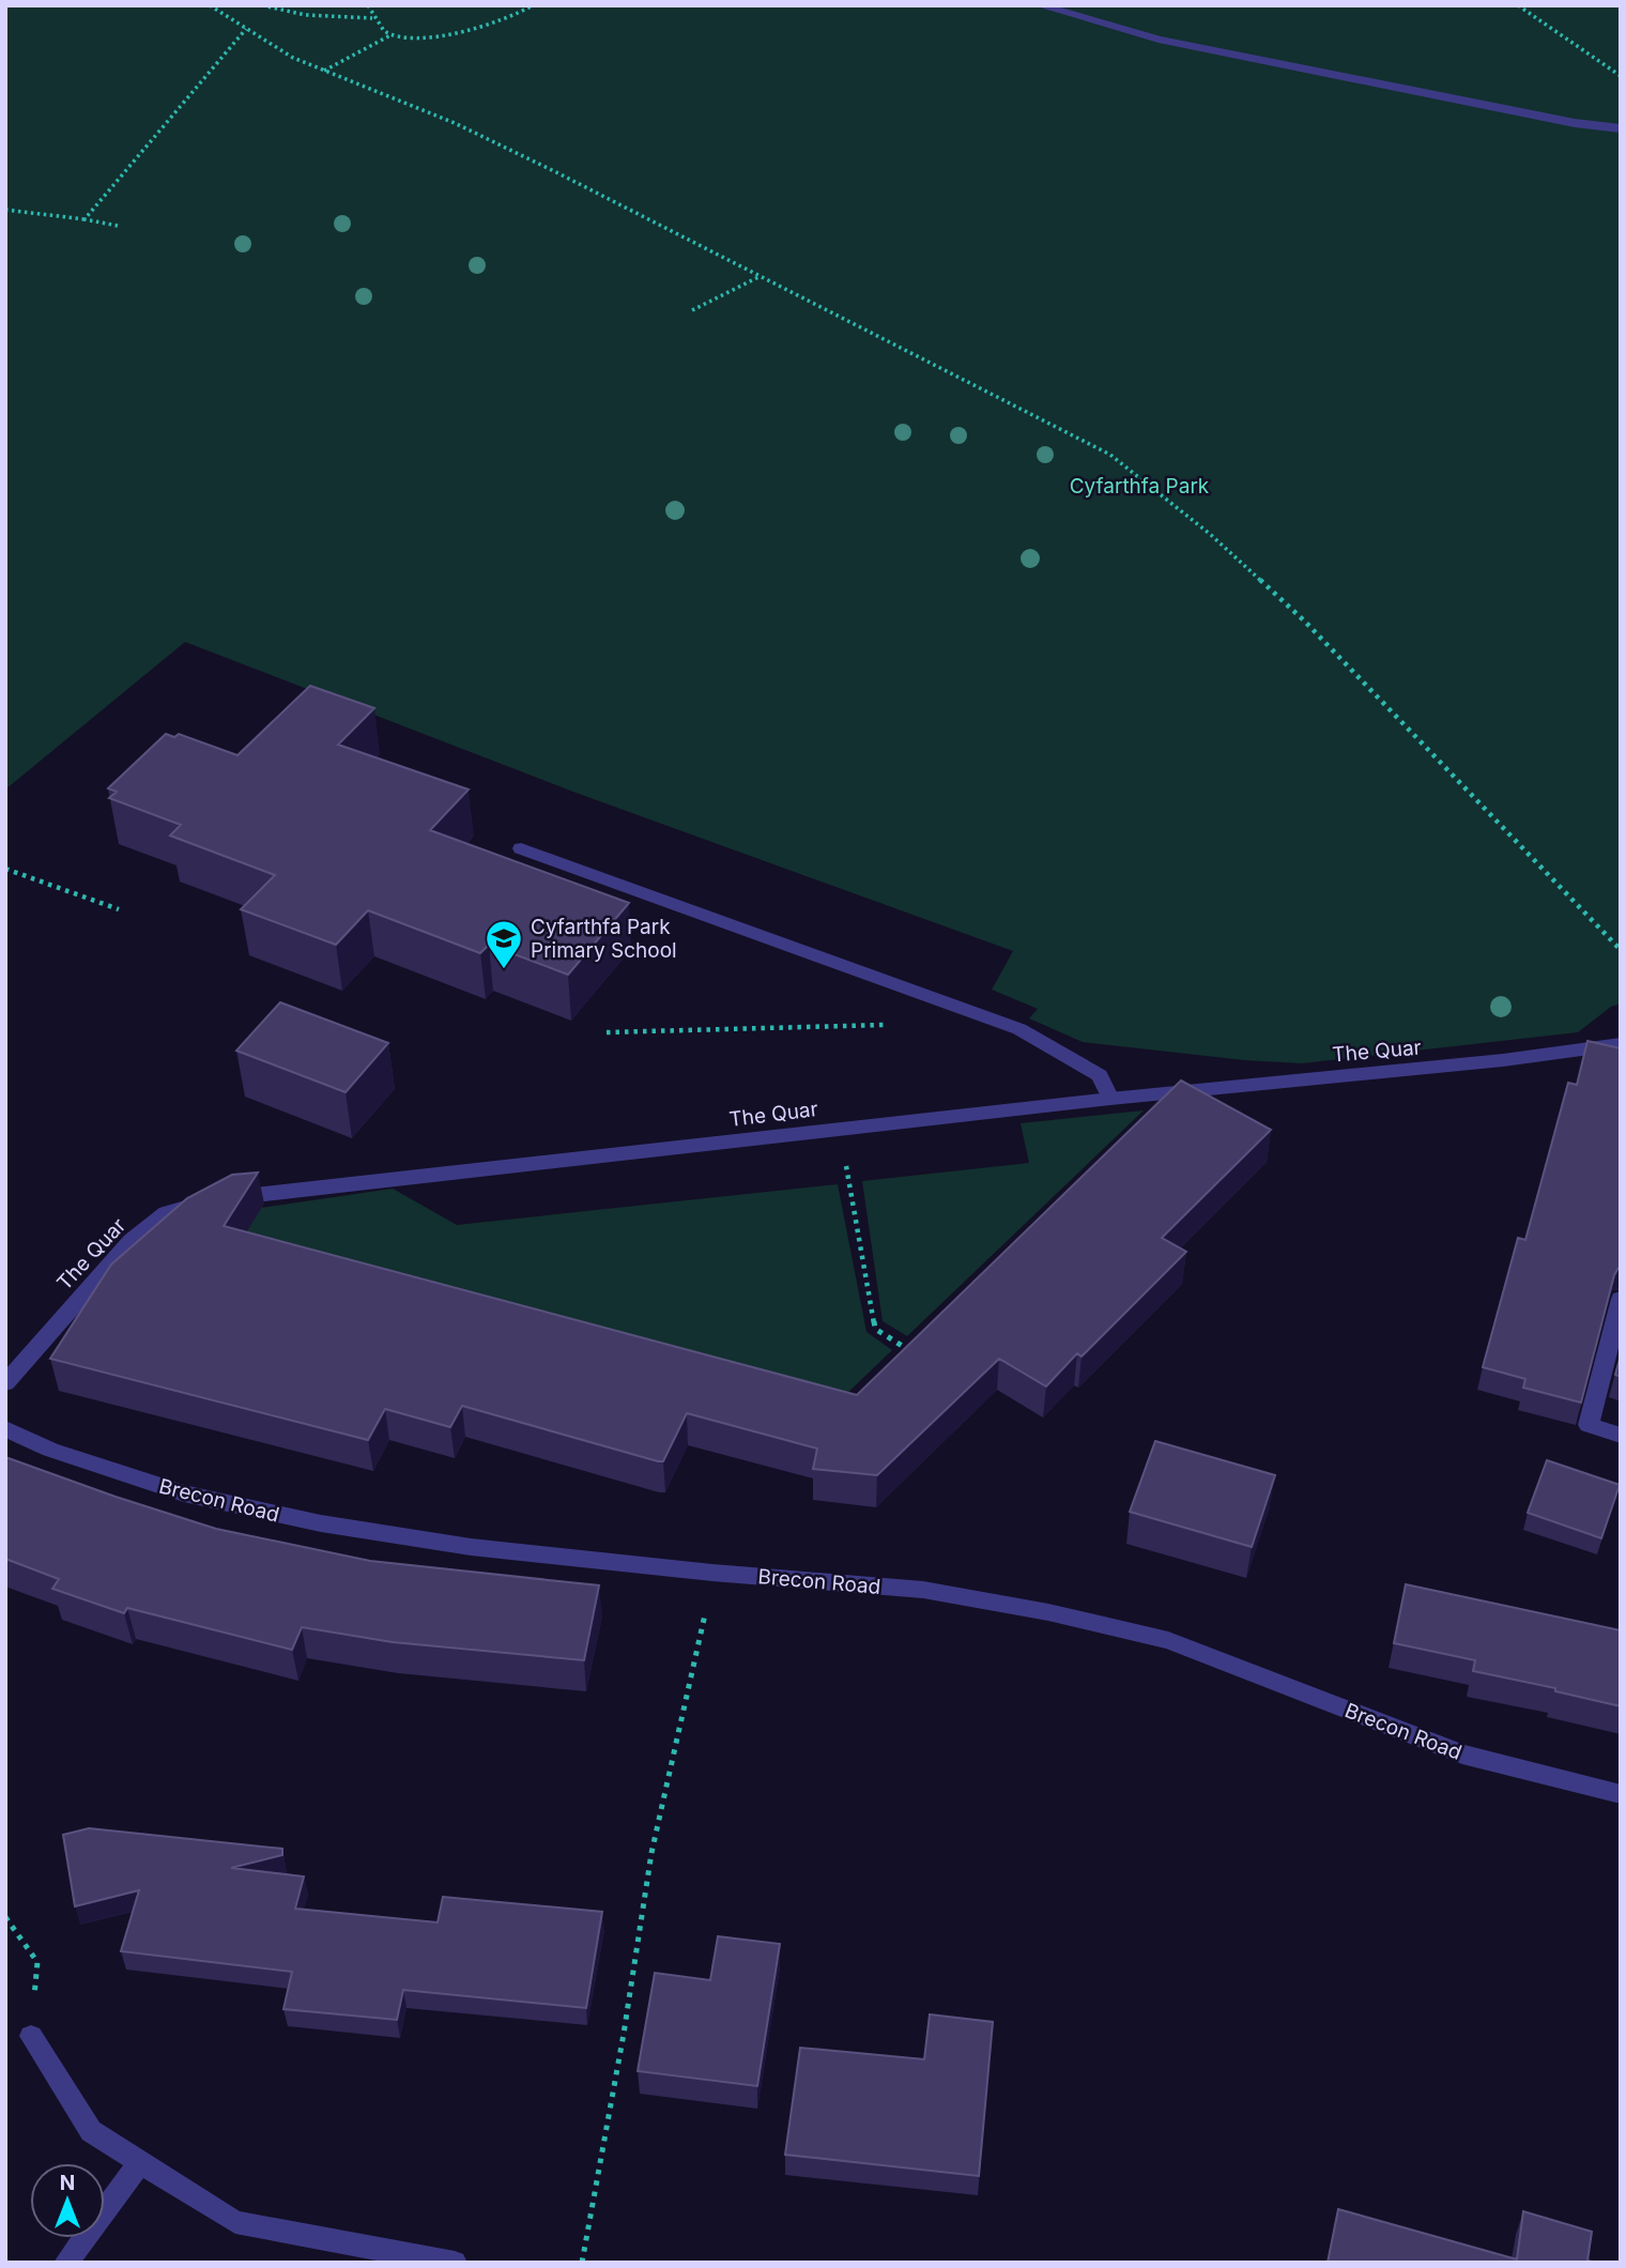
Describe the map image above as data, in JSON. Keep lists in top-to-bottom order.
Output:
{
  "streets": {
    "street": ["The Quar", "Brecon Road"]
  },
  "parks": ["Cyfarthfa Park"],
  "places": {
    "school or university": ["Cyfarthfa Park Primary School"]
  },
  "north": "top"
}
